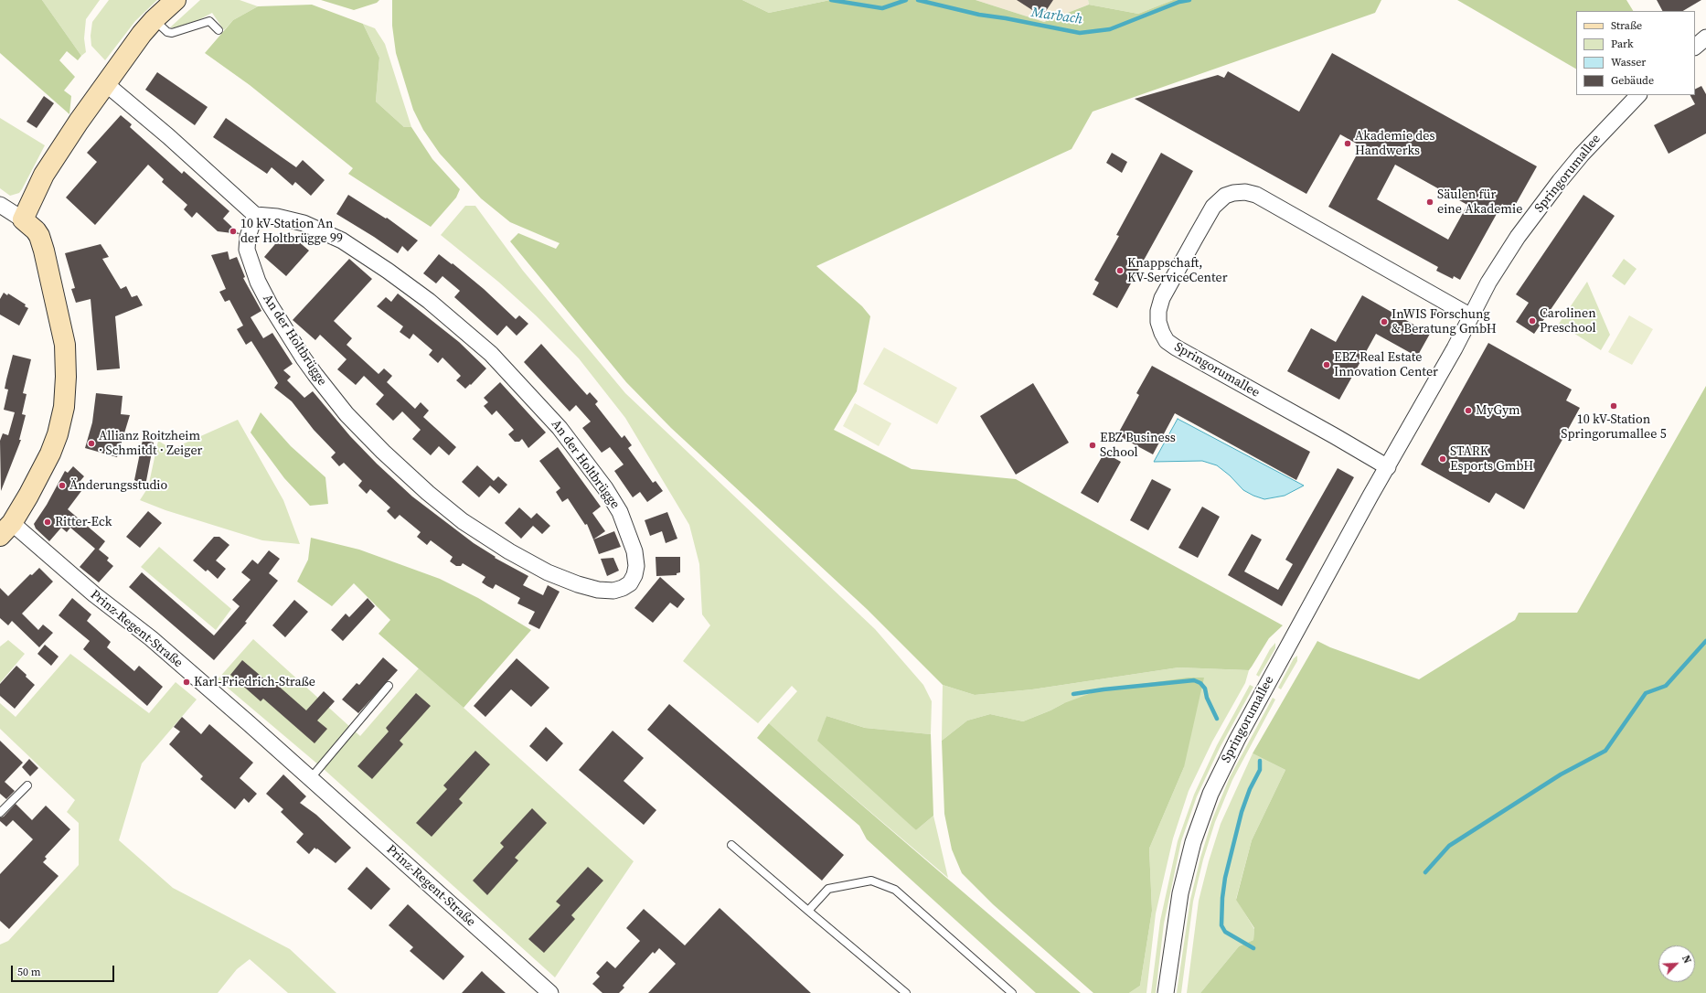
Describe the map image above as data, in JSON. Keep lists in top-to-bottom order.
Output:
{
  "streets": {
    "street": ["Springorumallee", "An der Holtbrügge", "Prinz-Regent-Straße"]
  },
  "water": ["Marbach"],
  "places": [
    "Akademie des Handwerks",
    "Säulen für eine Akademie",
    "10 kV-Station An der Holtbrügge 99",
    "Knappschaft, KV-ServiceCenter",
    "Carolinen Preschool",
    "InWIS Forschung & Beratung GmbH",
    "EBZ Real Estate Innovation Center",
    "10 kV-Station Springorumallee 5",
    "MyGym",
    "Allianz Roitzheim · Schmitdt · Zeiger",
    "EBZ Business School",
    "STARK Esports GmbH",
    "Änderungsstudio",
    "Ritter-Eck",
    "Karl-Friedrich-Straße"
  ],
  "legend": [
    "Straße",
    "Park",
    "Wasser",
    "Gebäude"
  ],
  "scale_bar": "50 m",
  "north": "top right"
}
